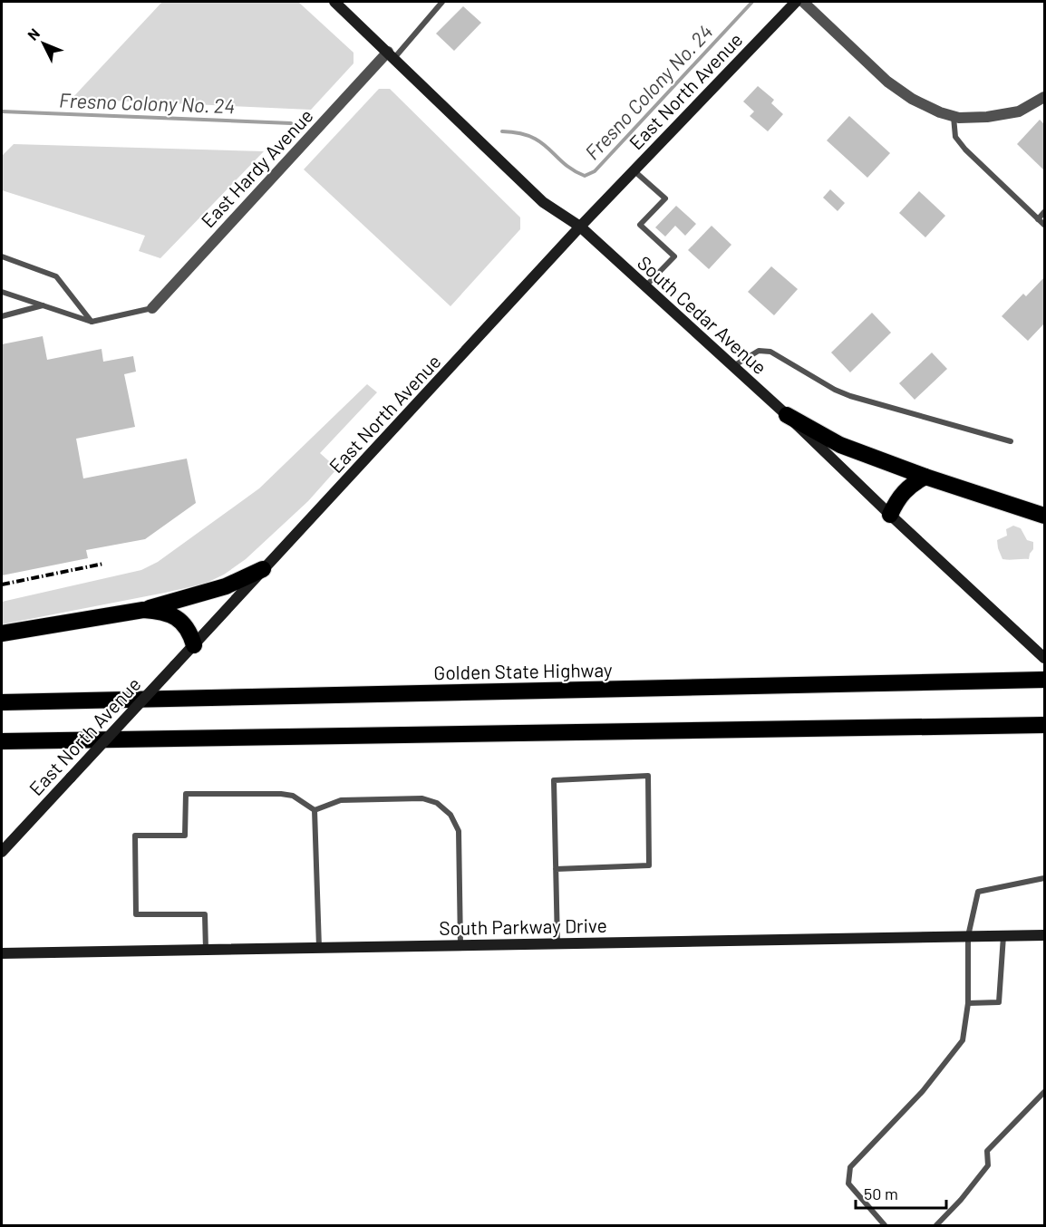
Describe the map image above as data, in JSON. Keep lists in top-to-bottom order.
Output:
{
  "streets": {
    "highway": ["Golden State Highway"],
    "street": [
      "East North Avenue",
      "East Hardy Avenue",
      "South Cedar Avenue",
      "South Parkway Drive"
    ]
  },
  "crossings": [
    ["East North Avenue", "South Cedar Avenue"],
    ["East Hardy Avenue", "South Cedar Avenue"]
  ],
  "water": ["Fresno Colony No. 24"],
  "scale_bar": "50 m",
  "north": "top left"
}
